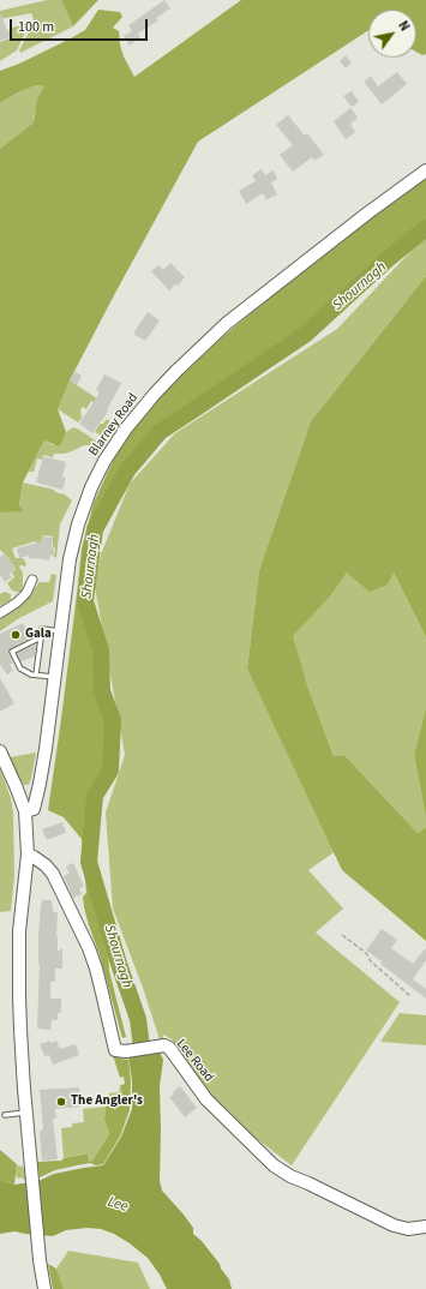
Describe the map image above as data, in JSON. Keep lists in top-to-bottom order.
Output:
{
  "streets": {
    "main road": ["Blarney Road", "Lee Road"]
  },
  "water": ["Shournagh", "Lee"],
  "places": ["Gala", "The Angler's"],
  "scale_bar": "100 m",
  "north": "top right"
}
